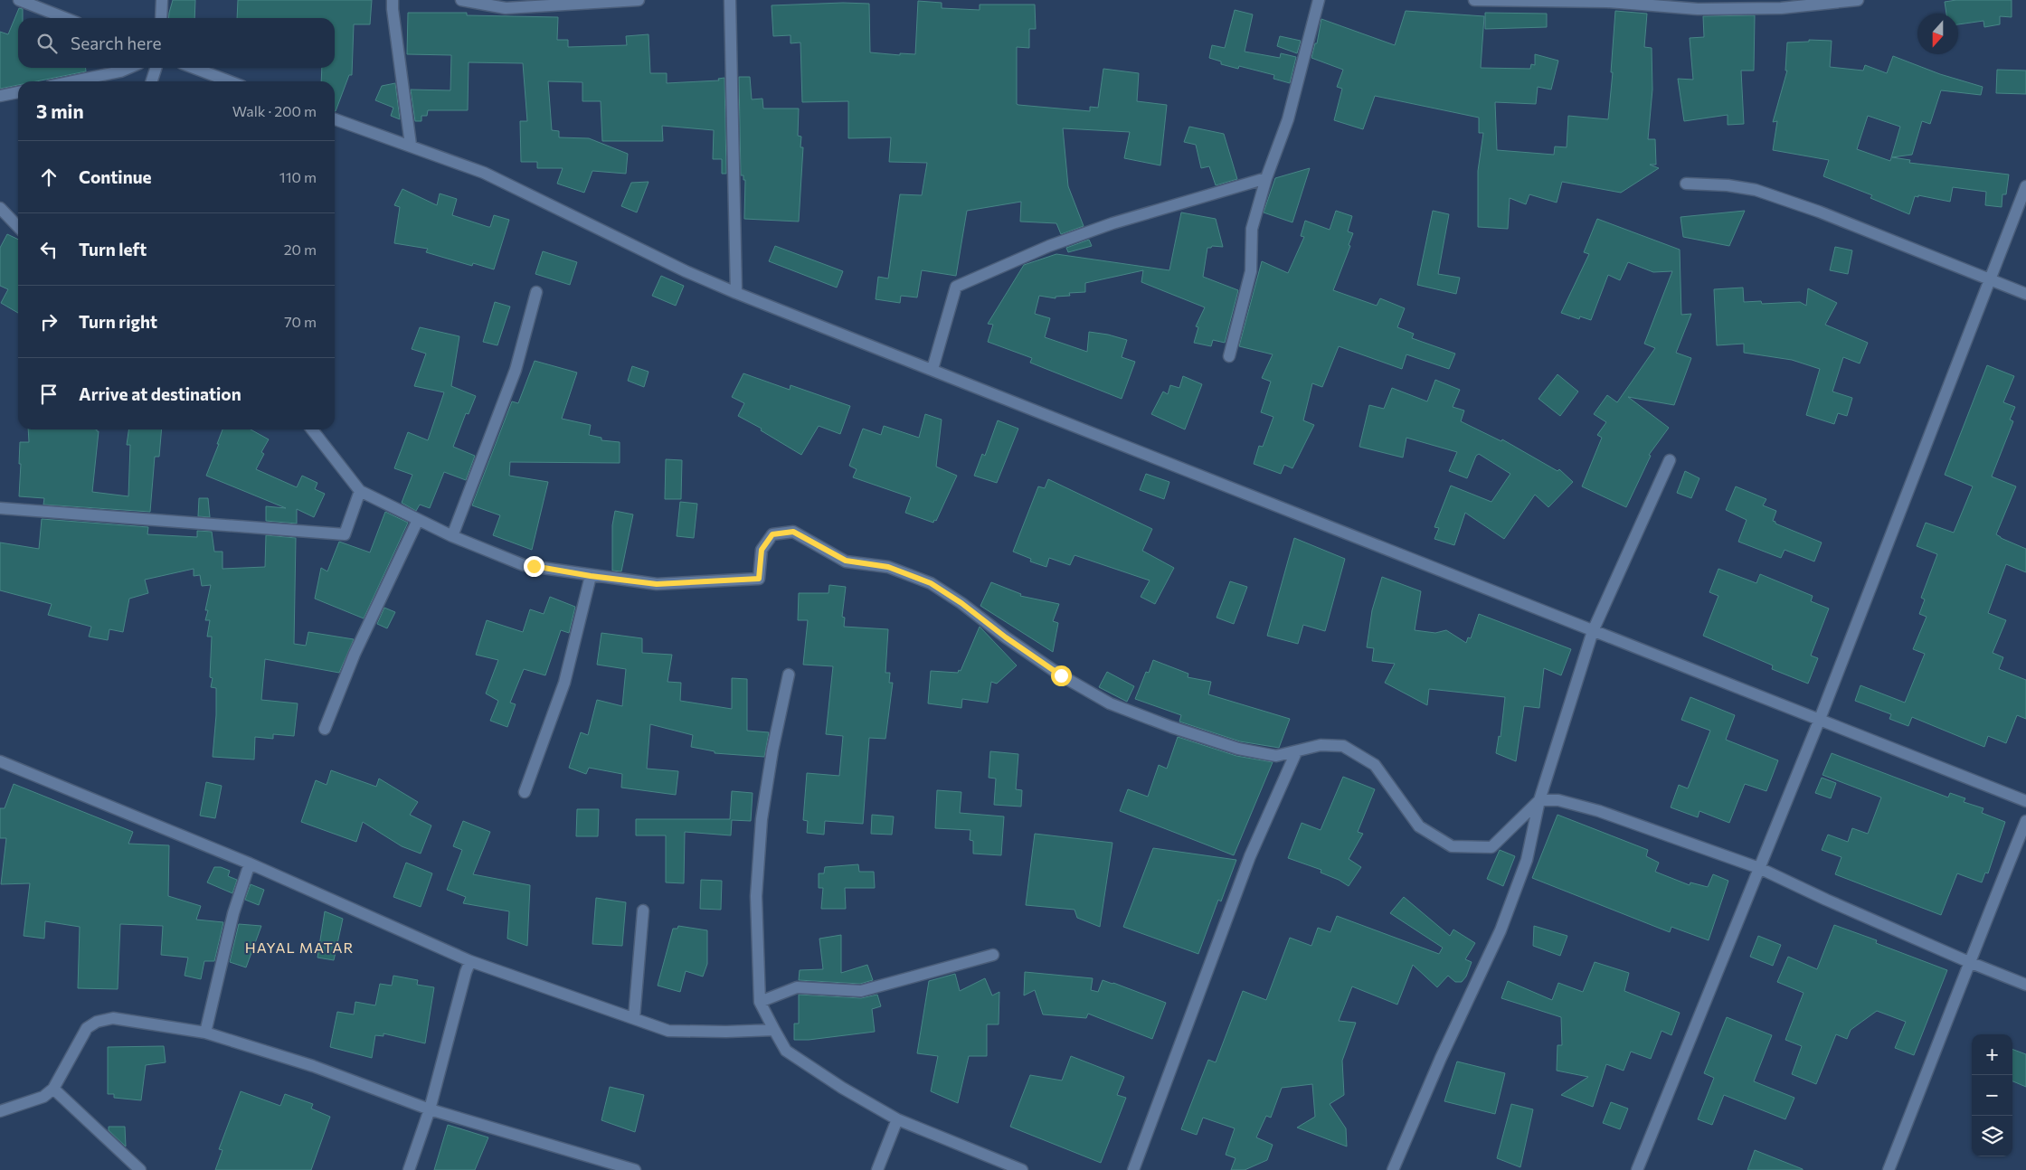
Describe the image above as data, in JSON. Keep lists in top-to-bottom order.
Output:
{
  "districts": ["HAYAL MATAR"],
  "north": "bottom",
  "page": {
    "search": "Search here",
    "heading": ["3 min", "Walk · 200 m"],
    "list": [
      ["Continue", "110 m"],
      ["Turn left", "20 m"],
      ["Turn right", "70 m"],
      "Arrive at destination"
    ],
    "map_buttons": ["+", "−"]
  }
}
